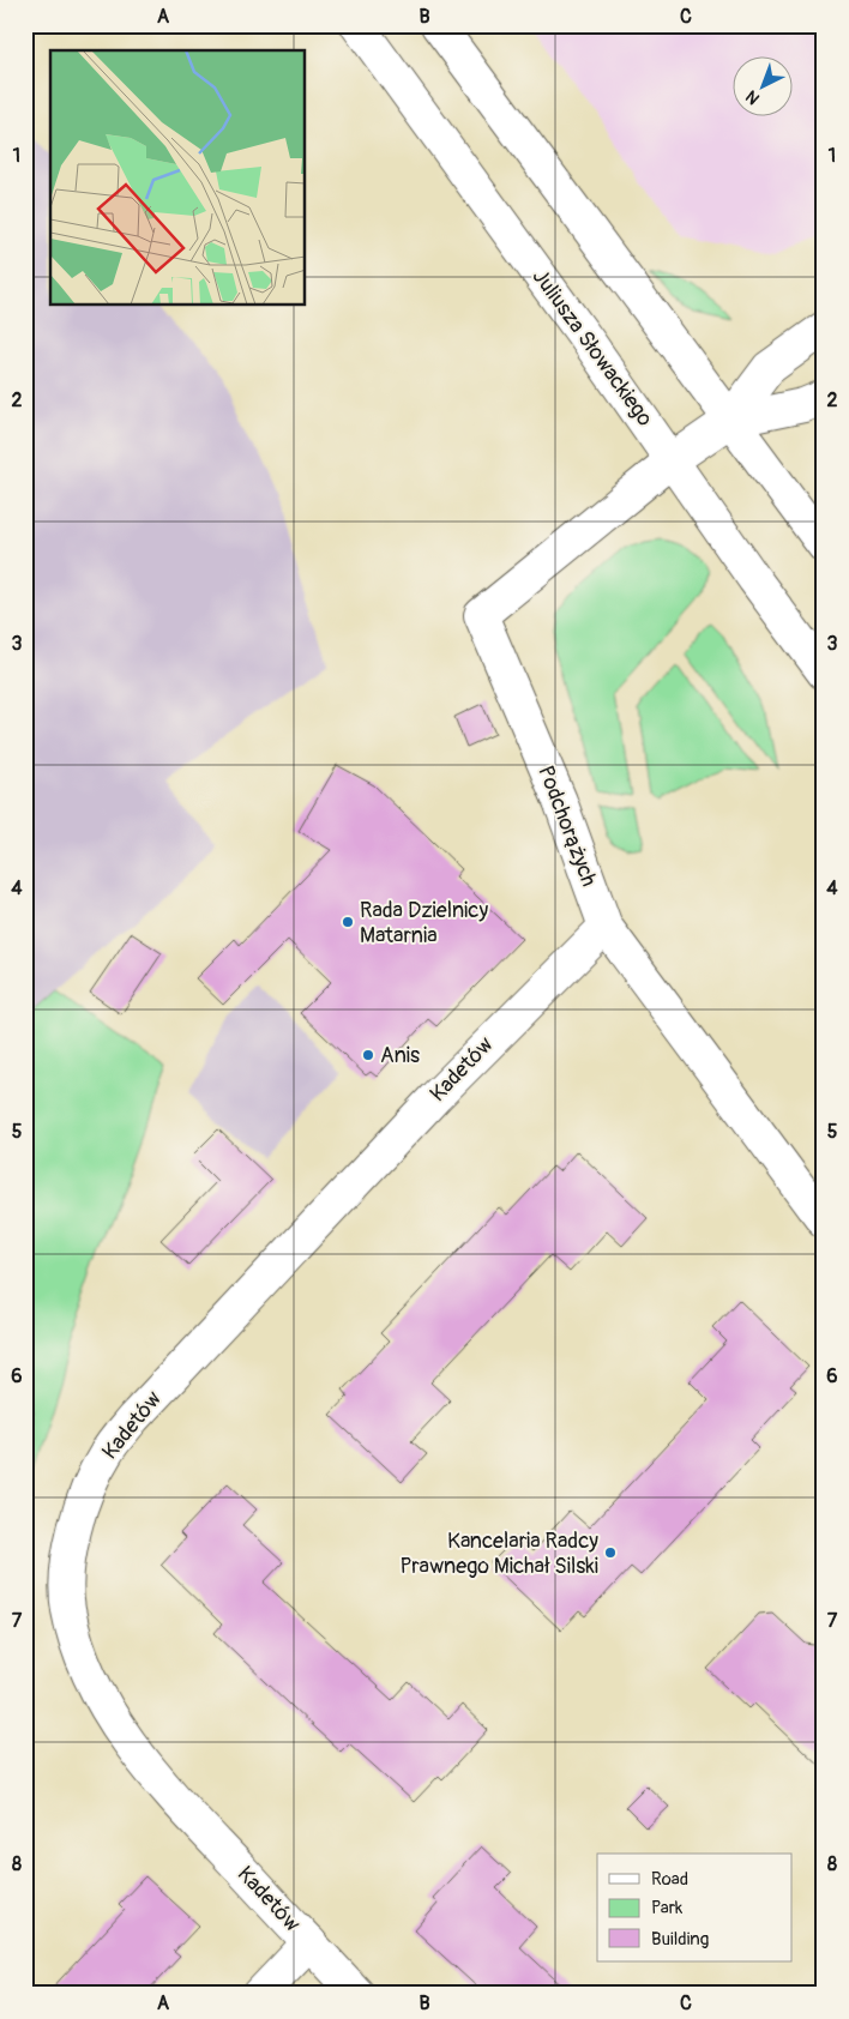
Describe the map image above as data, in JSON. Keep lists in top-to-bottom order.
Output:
{
  "streets": {
    "street": ["Juliusza Słowackiego", "Podchorążych", "Kadetów"]
  },
  "crossings": [
    ["Juliusza Słowackiego", "Podchorążych"],
    ["Podchorążych", "Kadetów"]
  ],
  "places": ["Rada Dzielnicy Matarnia", "Anis", "Kancelaria Radcy Prawnego Michał Silski"],
  "legend": ["Road", "Park", "Building"],
  "north": "bottom left",
  "grid": {
    "columns": ["A", "B", "C"],
    "rows": [
      "1",
      "2",
      "3",
      "4",
      "5",
      "6",
      "7",
      "8"
    ]
  }
}
